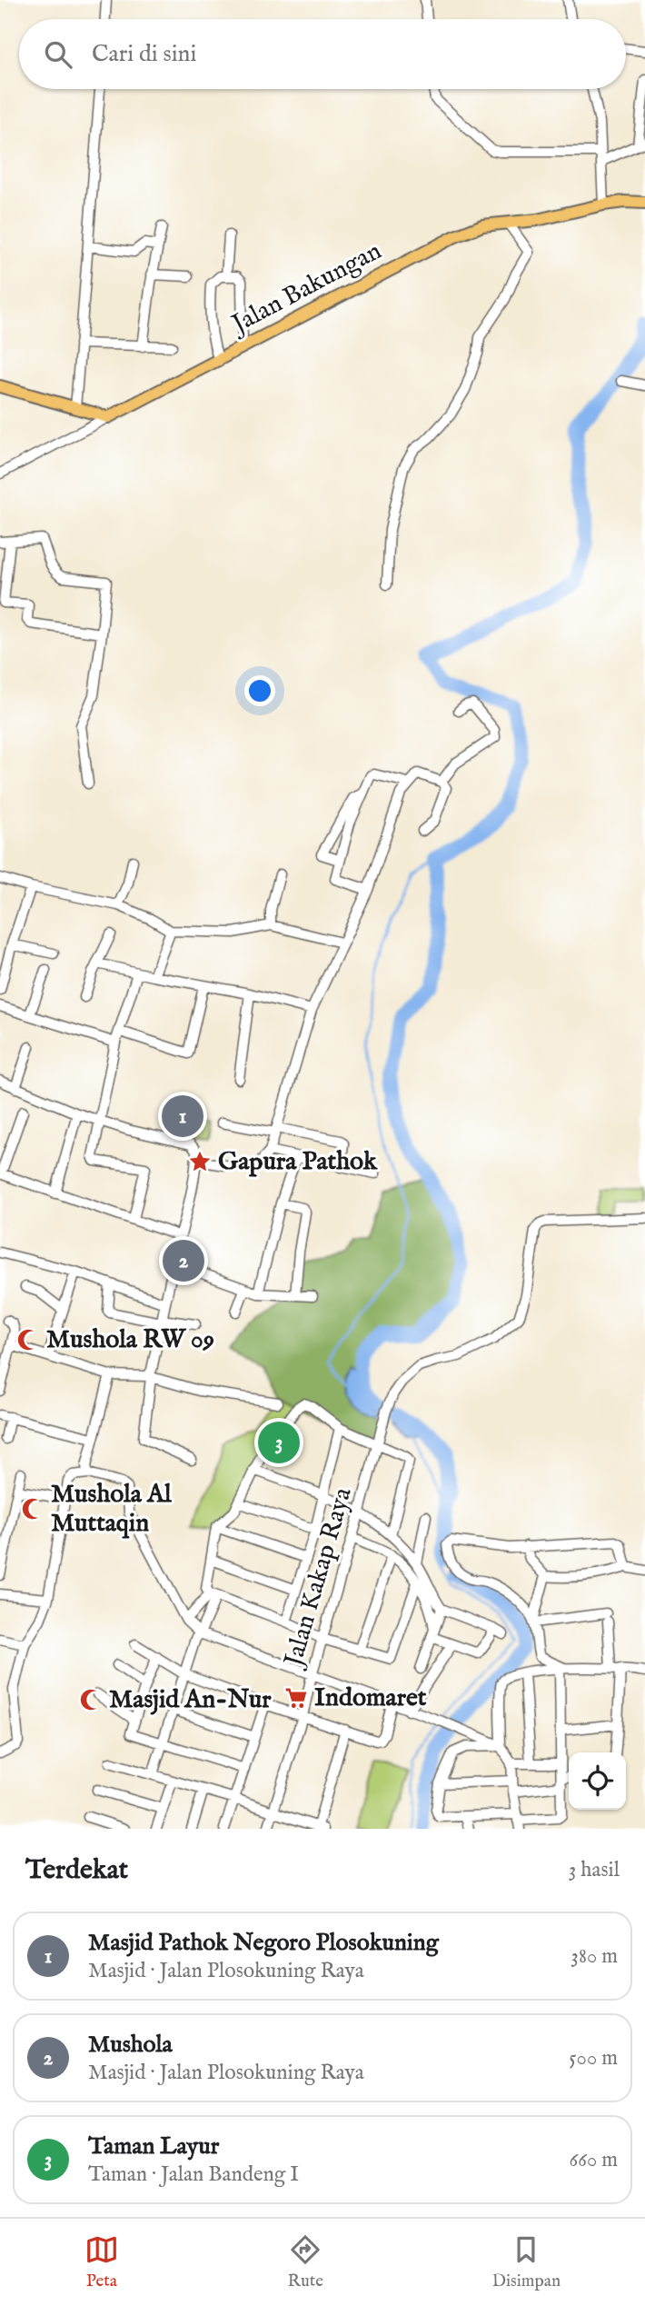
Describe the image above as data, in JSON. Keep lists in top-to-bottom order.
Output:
{
  "streets": {
    "main road": ["Jalan Bakungan"],
    "street": ["Jalan Kakap Raya"]
  },
  "places": {
    "place": ["Gapura Pathok"],
    "mosque": ["Mushola RW 09", "Mushola Al Muttaqin", "Masjid An-Nur"],
    "supermarket": ["Indomaret"]
  },
  "page": {
    "search": "Cari di sini",
    "pins": ["1", "2", "3"],
    "heading": ["Terdekat", "3 hasil"],
    "list": [
      {
        "mark": "1",
        "name": "Masjid Pathok Negoro Plosokuning",
        "note": "Masjid · Jalan Plosokuning Raya",
        "value": "380 m"
      },
      {
        "mark": "2",
        "name": "Mushola",
        "note": "Masjid · Jalan Plosokuning Raya",
        "value": "500 m"
      },
      {
        "mark": "3",
        "name": "Taman Layur",
        "note": "Taman · Jalan Bandeng I",
        "value": "660 m"
      }
    ],
    "nav": ["Peta", "Rute", "Disimpan"]
  }
}
